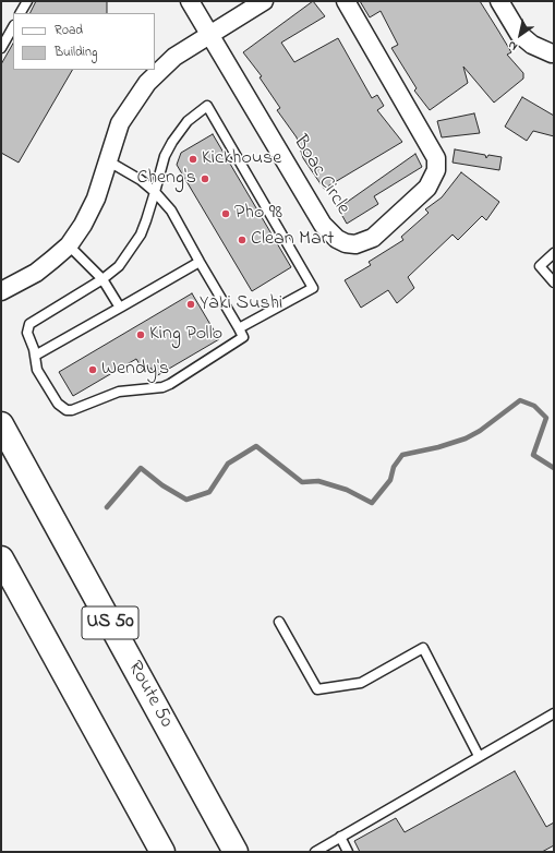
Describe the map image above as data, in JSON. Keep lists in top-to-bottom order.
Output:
{
  "streets": {
    "highway": ["US 50", "Route 50"],
    "street": ["Boac Circle"]
  },
  "places": [
    "Kickhouse",
    "Cheng's",
    "Pho 98",
    "Clean Mart",
    "Yaki Sushi",
    "King Pollo",
    "Wendy's"
  ],
  "legend": ["Road", "Building"],
  "north": "bottom left"
}
